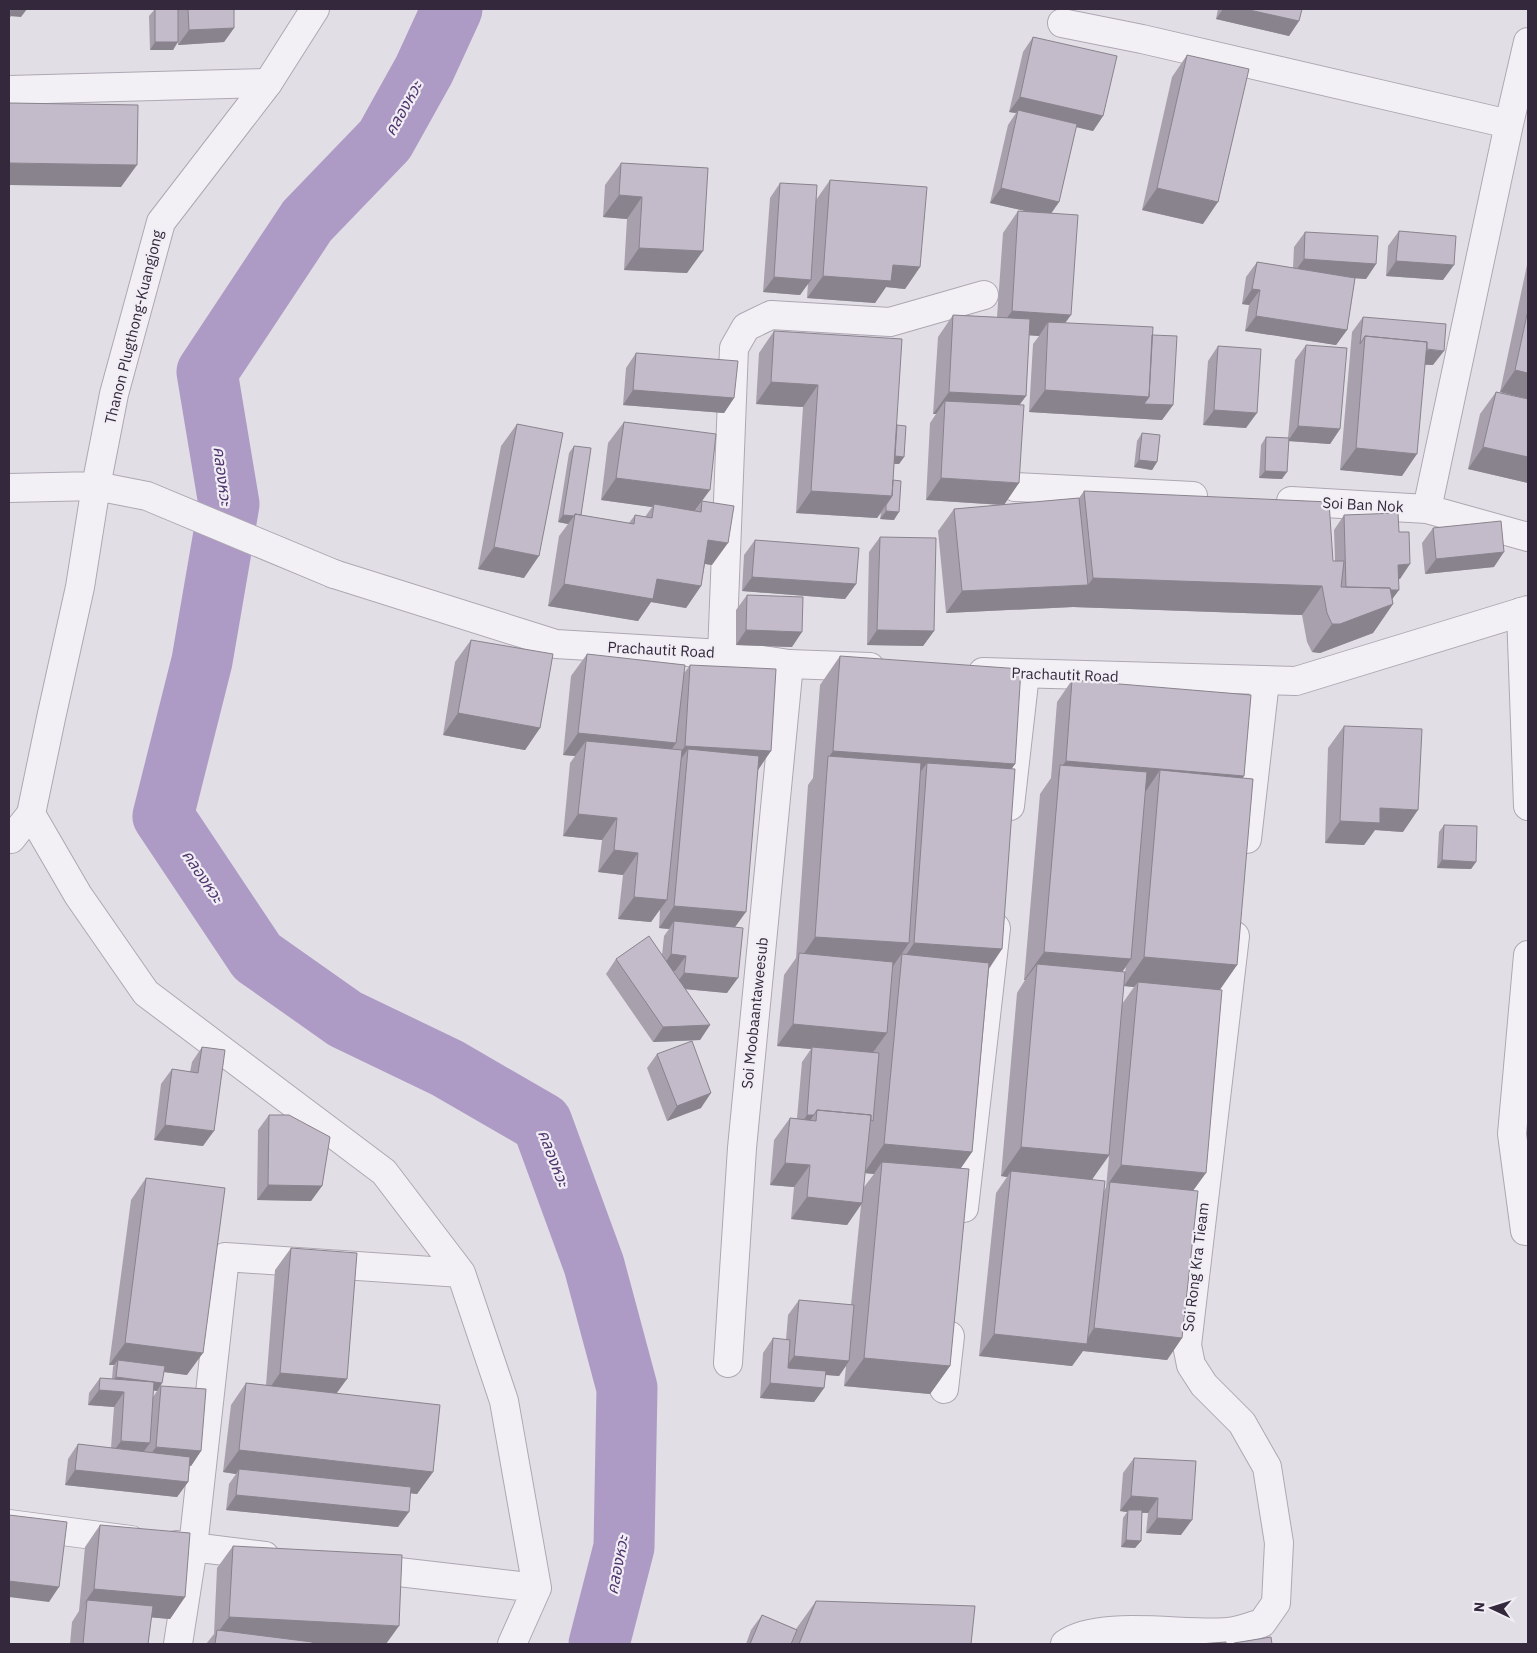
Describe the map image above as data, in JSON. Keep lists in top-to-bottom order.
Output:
{
  "streets": {
    "street": [
      "Thanon Plugthong-Kuangjong",
      "Soi Ban Nok",
      "Prachautit Road",
      "Soi Moobaantaweesub",
      "Soi Rong Kra Tieam"
    ]
  },
  "crossings": [
    ["Thanon Plugthong-Kuangjong", "Prachautit Road"],
    ["Prachautit Road", "Soi Moobaantaweesub"]
  ],
  "water": ["คลองหวะ"],
  "north": "left"
}
